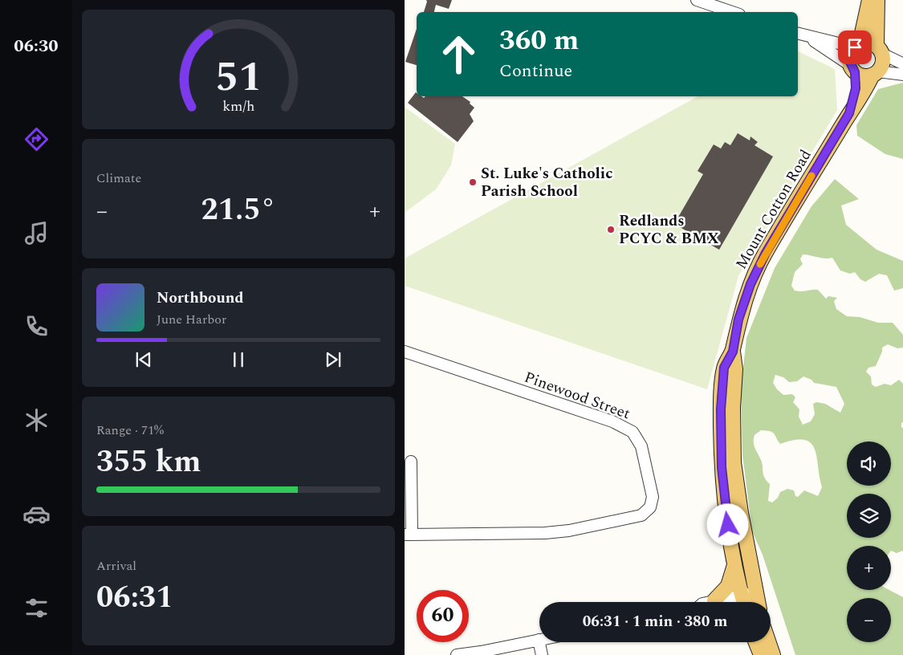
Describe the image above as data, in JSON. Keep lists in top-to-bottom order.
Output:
{
  "streets": {
    "main road": ["Mount Cotton Road"],
    "street": ["Pinewood Street"]
  },
  "places": ["St. Luke's Catholic Parish School", "Redlands PCYC & BMX"],
  "page": {
    "tabs": "06:30",
    "turn": ["360 m", "Continue"],
    "tile": [
      "Climate",
      ["Range · 71%", "355 km"],
      ["Arrival", "06:31"]
    ],
    "heat": ["−", "21.5°", "+"],
    "song": ["Northbound", "June Harbor"],
    "map_buttons": ["+", "−"],
    "limit": "60",
    "trip": "06:31 · 1 min · 380 m",
    "gauge": ["51", "km/h"]
  }
}
